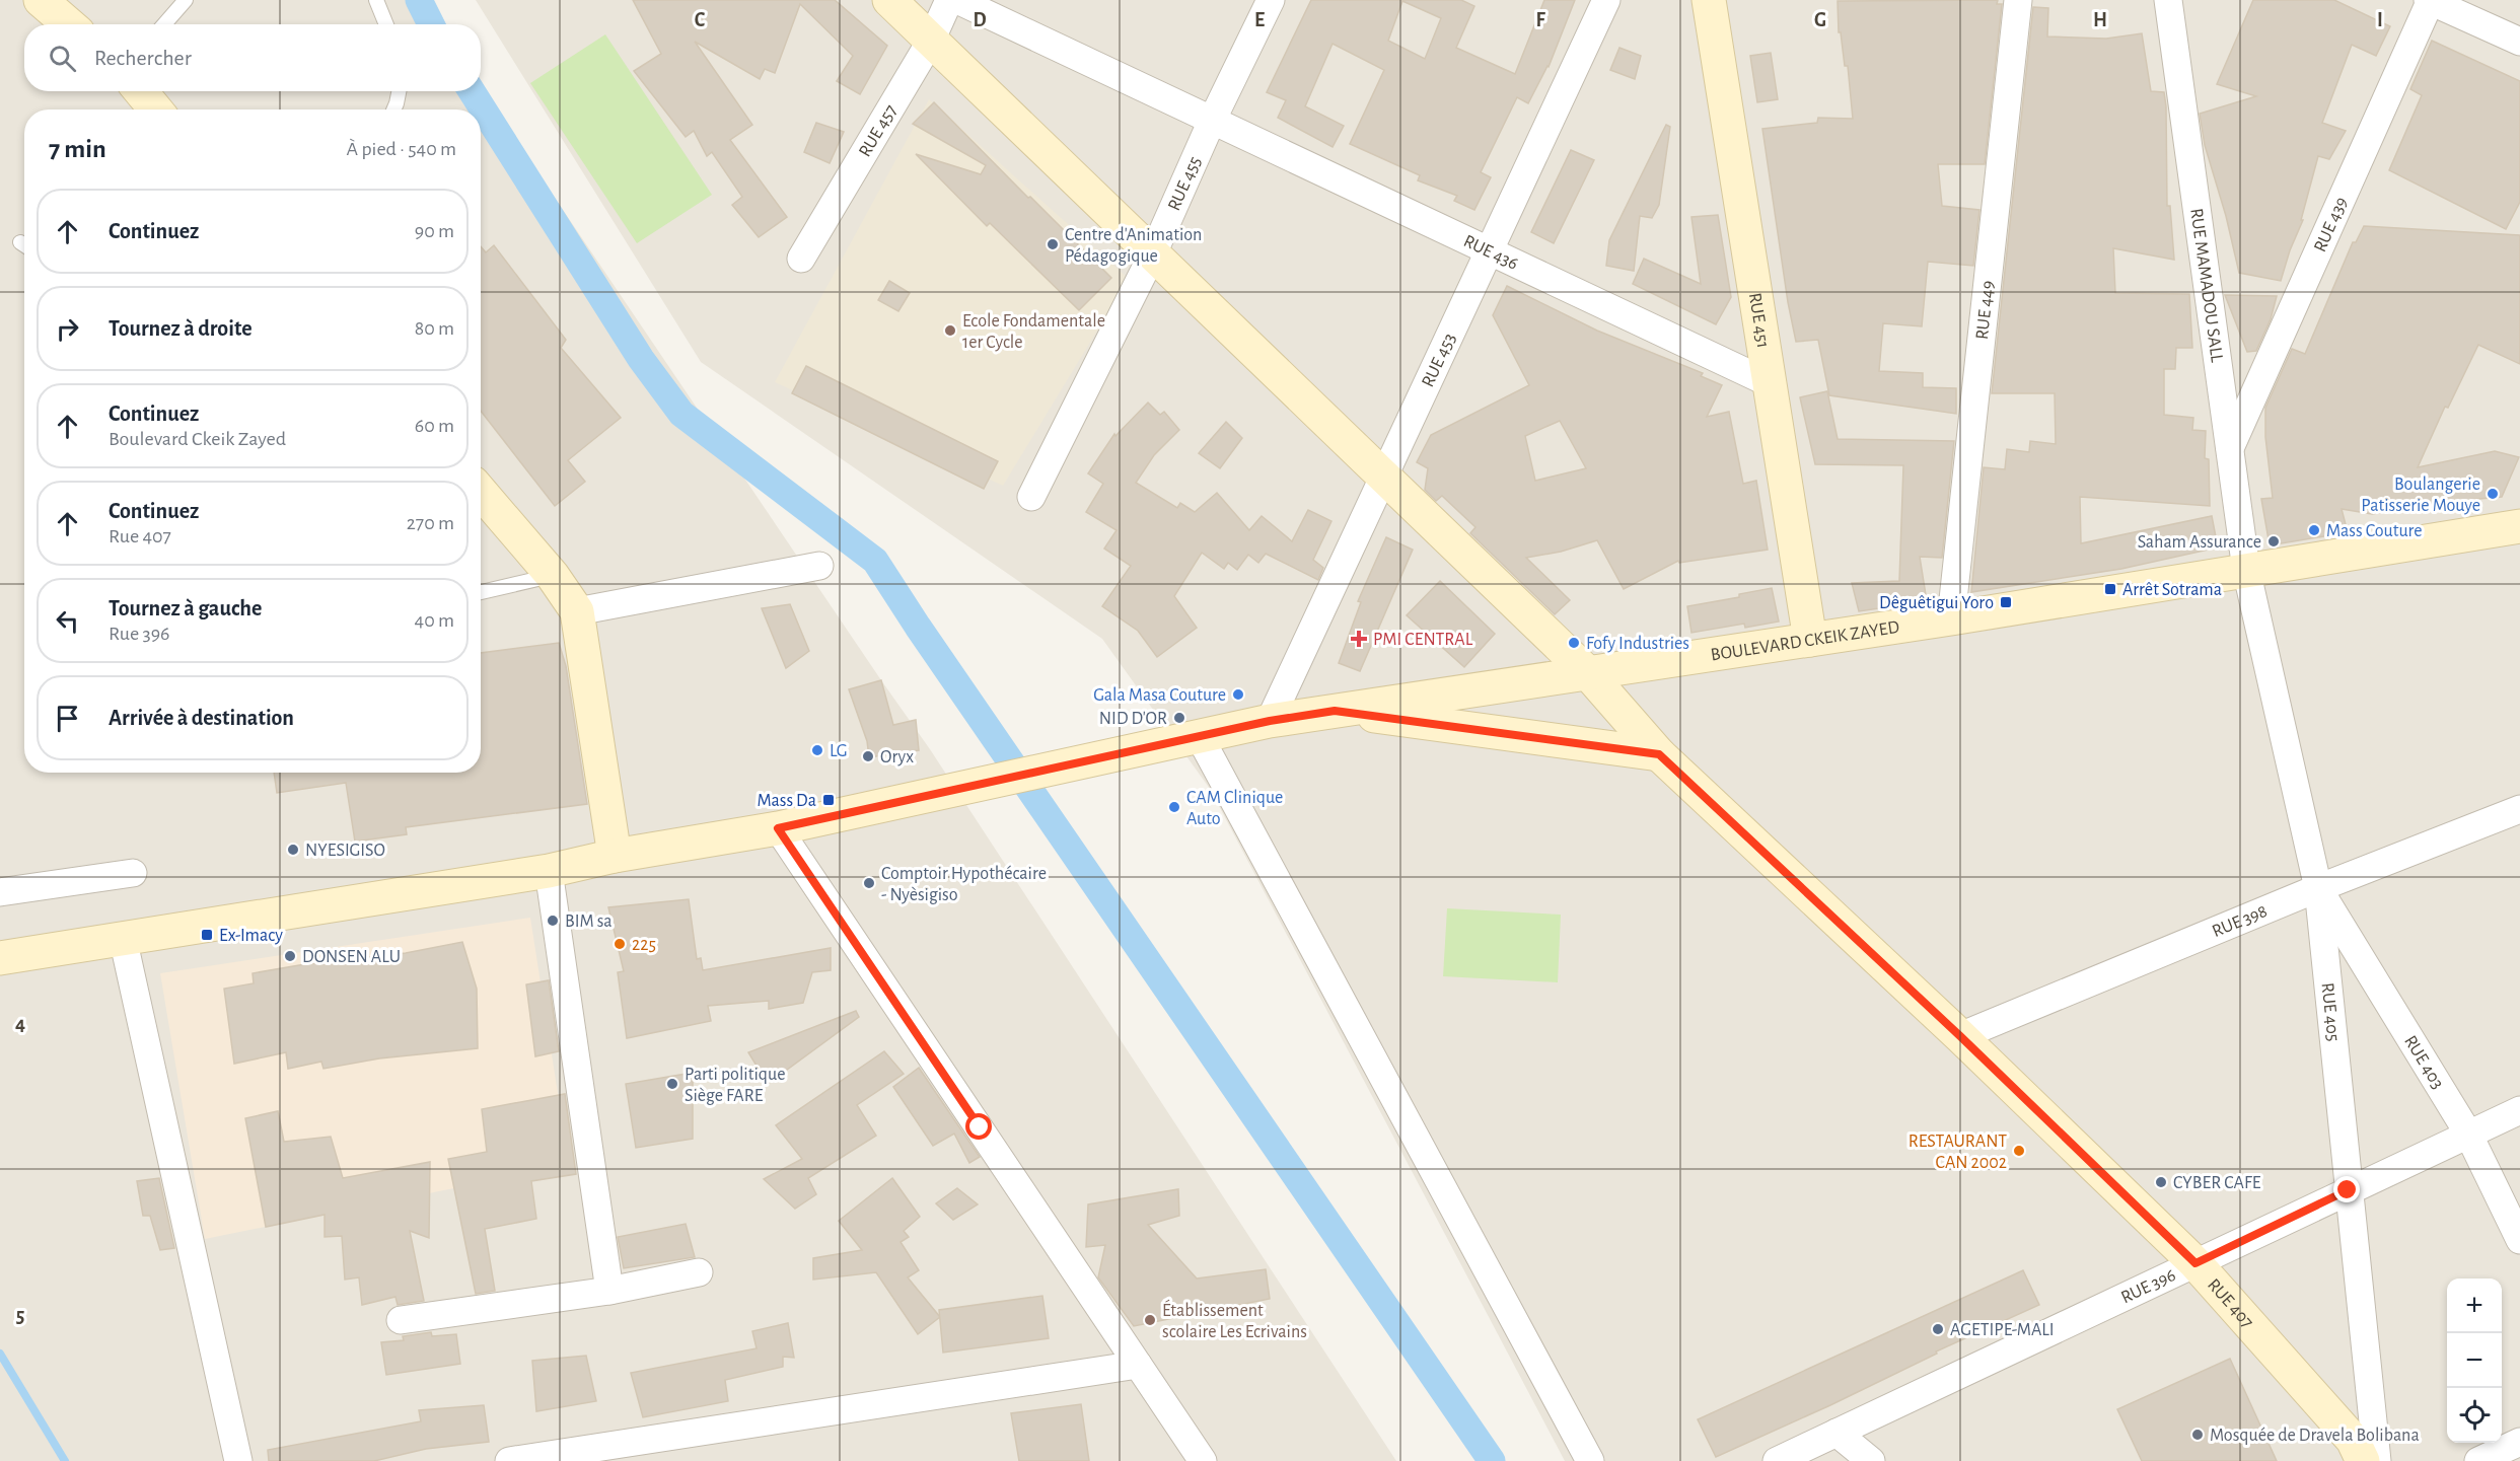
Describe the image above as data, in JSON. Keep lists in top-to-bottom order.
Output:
{
  "streets": {
    "main road": ["RUE 451", "BOULEVARD CKEIK ZAYED", "RUE 407"],
    "street": [
      "RUE 457",
      "RUE 455",
      "RUE 439",
      "RUE 436",
      "RUE MAMADOU SALL",
      "RUE 449",
      "RUE 453",
      "RUE 398",
      "RUE 405",
      "RUE 403",
      "RUE 396"
    ]
  },
  "crossings": [
    ["RUE 457", "RUE 407"],
    ["RUE 455", "RUE 436"],
    ["RUE 455", "RUE 407"],
    ["RUE 439", "RUE MAMADOU SALL"],
    ["RUE 436", "RUE 451"],
    ["RUE 436", "RUE 453"],
    ["RUE MAMADOU SALL", "BOULEVARD CKEIK ZAYED"],
    ["RUE MAMADOU SALL", "RUE 405"],
    ["RUE 449", "BOULEVARD CKEIK ZAYED"],
    ["RUE 451", "BOULEVARD CKEIK ZAYED"],
    ["RUE 453", "BOULEVARD CKEIK ZAYED"],
    ["RUE 453", "RUE 407"],
    ["BOULEVARD CKEIK ZAYED", "RUE 405"],
    ["BOULEVARD CKEIK ZAYED", "RUE 407"],
    ["RUE 398", "RUE 405"],
    ["RUE 398", "RUE 403"],
    ["RUE 398", "RUE 407"],
    ["RUE 405", "RUE 403"],
    ["RUE 405", "RUE 396"],
    ["RUE 403", "RUE 396"],
    ["RUE 396", "RUE 407"]
  ],
  "places": {
    "other": [
      "Centre d'Animation Pédagogique",
      "Ecole Fondamentale 1er Cycle",
      "Boulangerie Patisserie Mouye",
      "Mass Couture",
      "Saham Assurance",
      "Fofy Industries",
      "Gala Masa Couture",
      "NID D'OR",
      "LG",
      "Oryx",
      "CAM Clinique Auto",
      "NYESIGISO",
      "Comptoir Hypothécaire - Nyèsigiso",
      "BIM sa",
      "225",
      "DONSEN ALU",
      "Parti politique Siège FARE",
      "RESTAURANT CAN 2002",
      "CYBER CAFE",
      "Établissement scolaire Les Ecrivains",
      "AGETIPE-MALI",
      "Mosquée de Dravela Bolibana"
    ],
    "transit": [
      "Arrêt Sotrama",
      "Dêguêtigui Yoro",
      "Mass Da",
      "Ex-Imacy"
    ],
    "health": ["PMI CENTRAL"]
  },
  "page": {
    "search": "Rechercher",
    "heading": ["7 min", "À pied · 540 m"],
    "list": [
      ["Continuez", "90 m"],
      ["Tournez à droite", "80 m"],
      ["Continuez", "Boulevard Ckeik Zayed", "60 m"],
      ["Continuez", "Rue 407", "270 m"],
      ["Tournez à gauche", "Rue 396", "40 m"],
      "Arrivée à destination"
    ],
    "map_buttons": ["+", "−"]
  },
  "grid": {
    "columns": [
      "C",
      "D",
      "E",
      "F",
      "G",
      "H",
      "I"
    ],
    "rows": ["4", "5"]
  }
}
